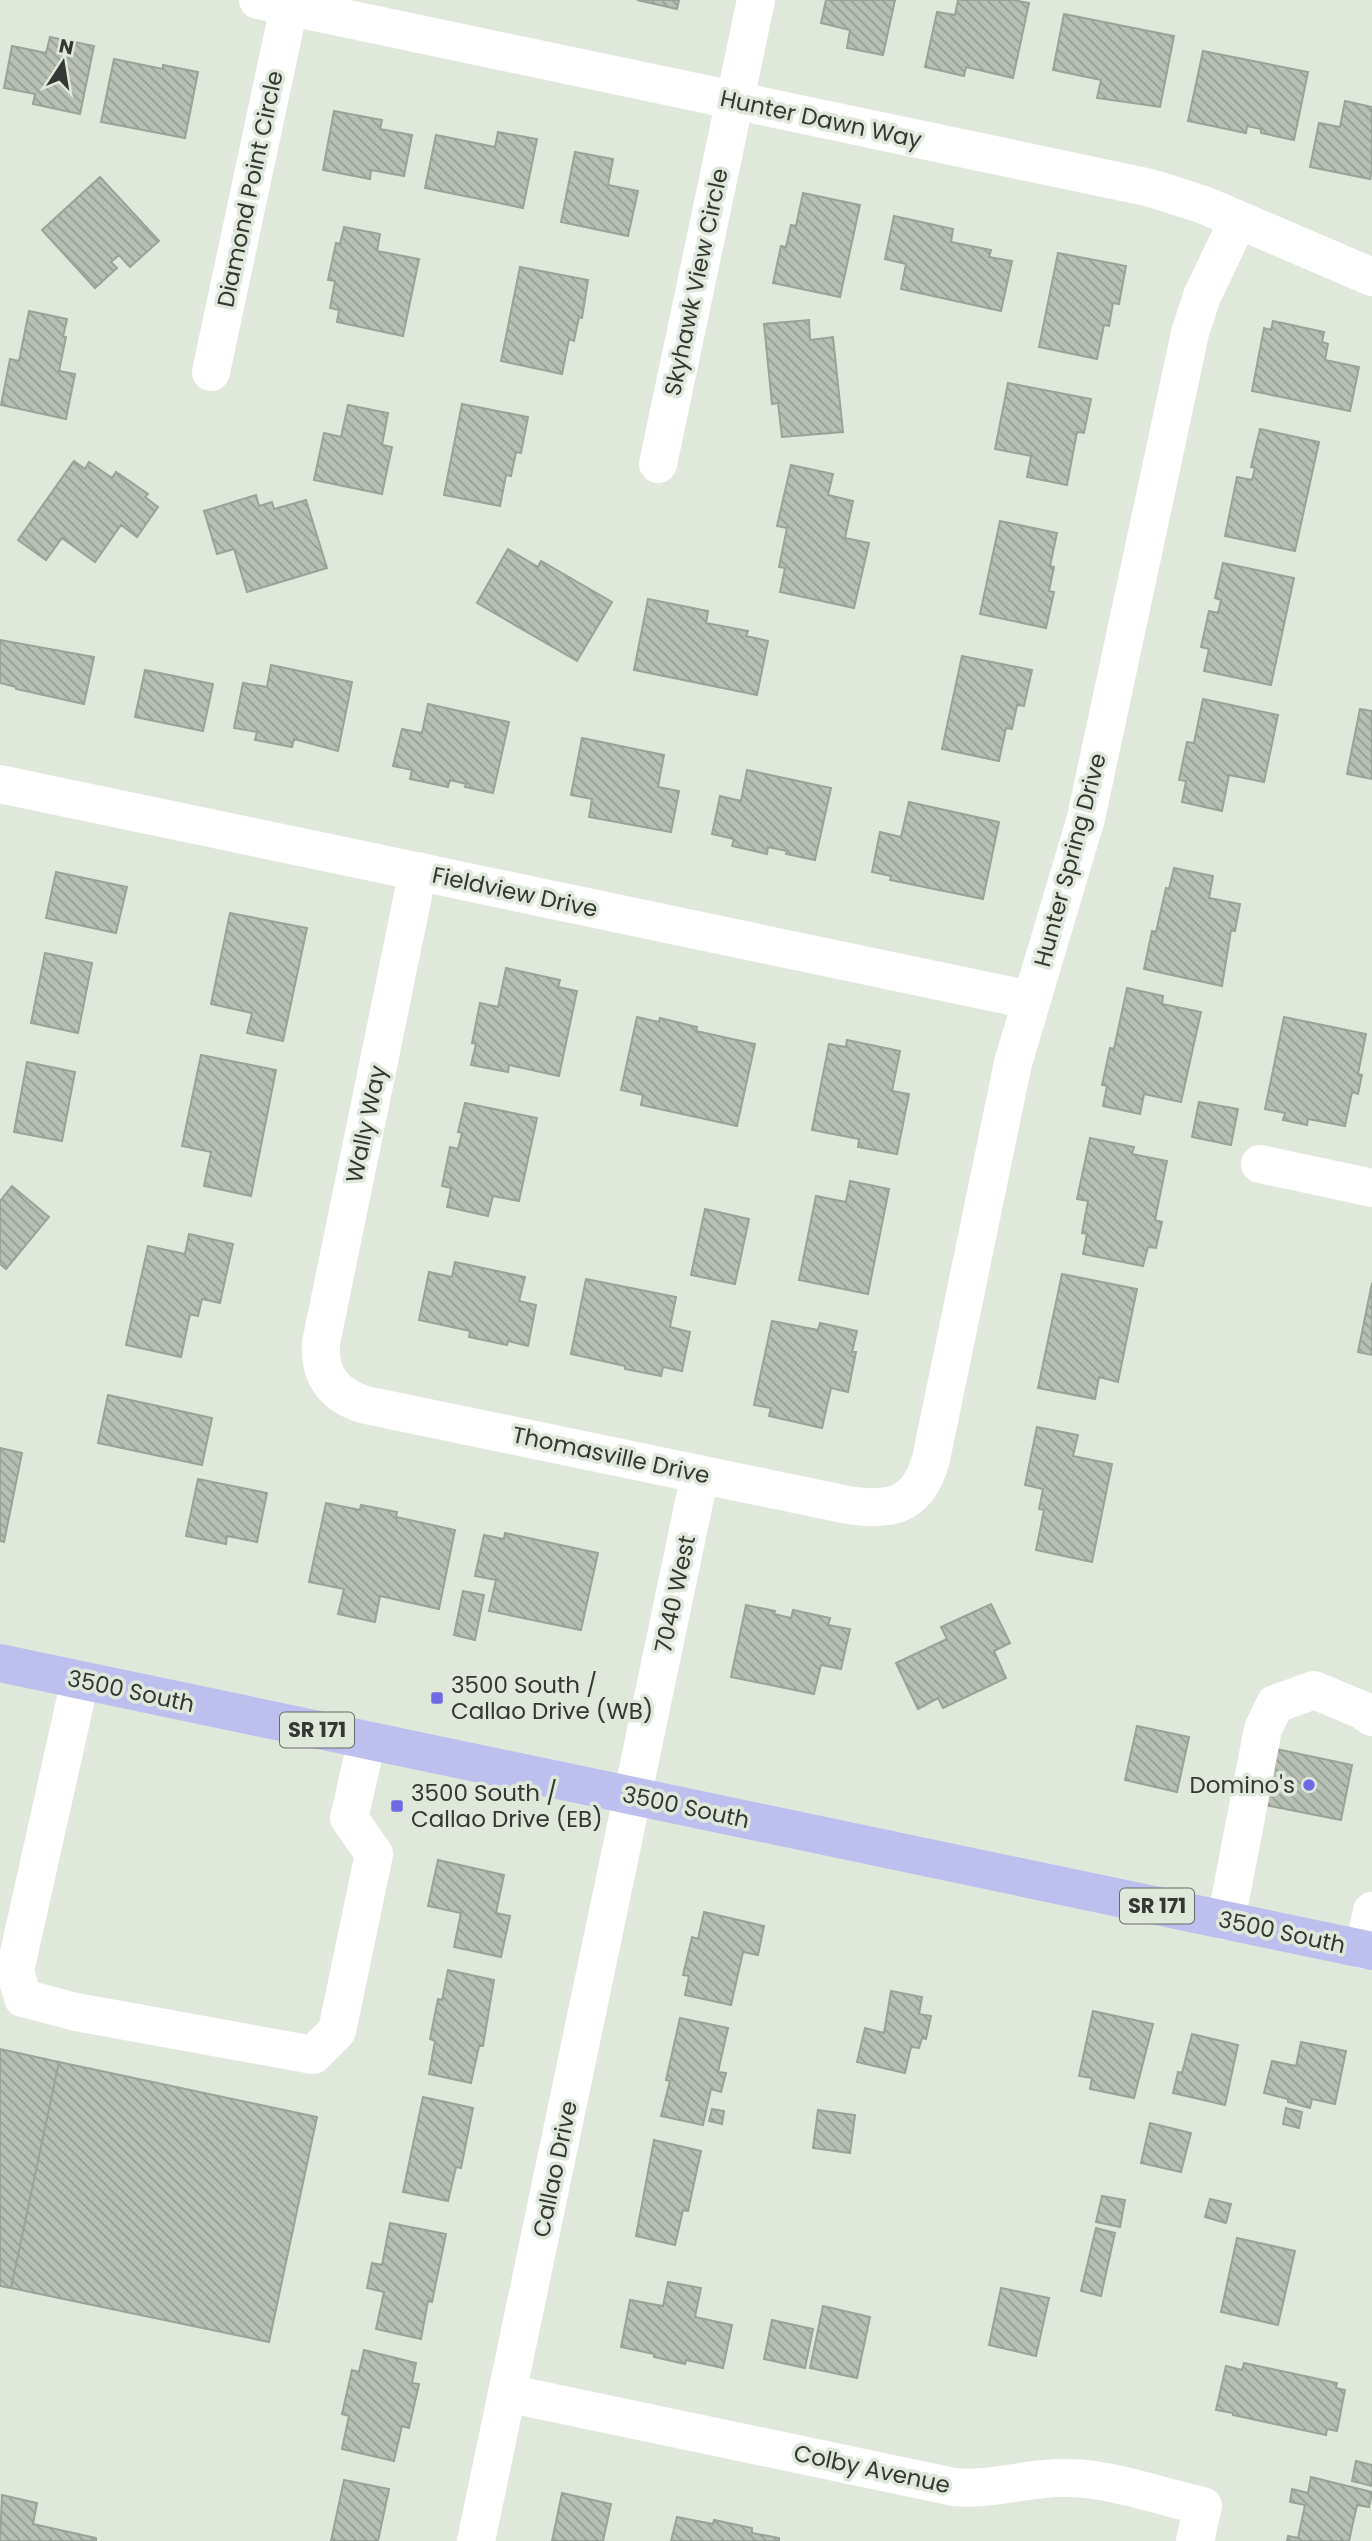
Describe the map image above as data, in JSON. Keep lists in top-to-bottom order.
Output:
{
  "streets": {
    "main road": ["3500 South", "SR 171"],
    "street": [
      "Hunter Dawn Way",
      "Diamond Point Circle",
      "Skyhawk View Circle",
      "Hunter Spring Drive",
      "Fieldview Drive",
      "Wally Way",
      "Thomasville Drive",
      "7040 West",
      "Callao Drive",
      "Colby Avenue"
    ]
  },
  "crossings": [
    ["Hunter Dawn Way", "Diamond Point Circle"],
    ["Hunter Dawn Way", "Skyhawk View Circle"],
    ["Hunter Dawn Way", "Hunter Spring Drive"],
    ["Hunter Spring Drive", "Fieldview Drive"],
    ["Hunter Spring Drive", "Thomasville Drive"],
    ["Fieldview Drive", "Wally Way"],
    ["Wally Way", "Thomasville Drive"],
    ["Thomasville Drive", "7040 West"],
    ["7040 West", "3500 South"],
    ["7040 West", "Callao Drive"],
    ["3500 South", "Callao Drive"],
    ["Callao Drive", "Colby Avenue"]
  ],
  "places": {
    "transit": ["3500 South / Callao Drive (WB)", "3500 South / Callao Drive (EB)"],
    "other": ["Domino's"]
  },
  "north": "top"
}
